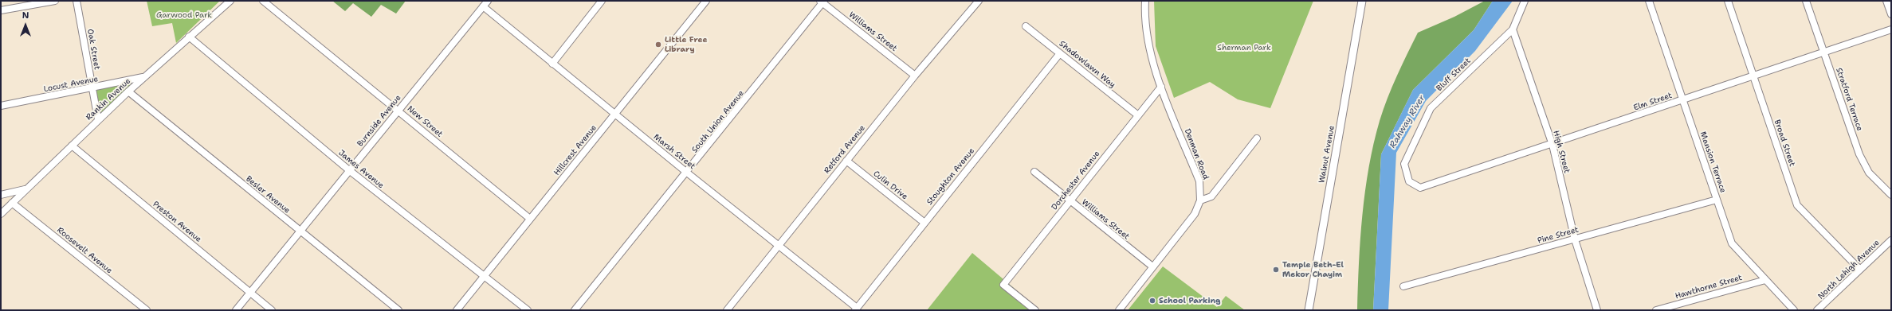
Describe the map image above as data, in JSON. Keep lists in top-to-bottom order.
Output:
{
  "streets": {
    "street": [
      "Williams Street",
      "Oak Street",
      "Shadowlawn Way",
      "Bluff Street",
      "Locust Avenue",
      "Rankin Avenue",
      "Stratford Terrace",
      "Elm Street",
      "Burnside Avenue",
      "New Street",
      "South Union Avenue",
      "Broad Street",
      "Retford Avenue",
      "Hillcrest Avenue",
      "Marsh Street",
      "High Street",
      "Denman Road",
      "Walnut Avenue",
      "Mansion Terrace",
      "James Avenue",
      "Stoughton Avenue",
      "Dorchester Avenue",
      "Culin Drive",
      "Besler Avenue",
      "Preston Avenue",
      "Pine Street",
      "Roosevelt Avenue",
      "North Lehigh Avenue",
      "Hawthorne Street"
    ]
  },
  "crossings": [
    ["Williams Street", "South Union Avenue"],
    ["Williams Street", "Retford Avenue"],
    ["Williams Street", "Denman Road"],
    ["Williams Street", "Dorchester Avenue"],
    ["Oak Street", "Locust Avenue"],
    ["Oak Street", "Rankin Avenue"],
    ["Shadowlawn Way", "Stoughton Avenue"],
    ["Shadowlawn Way", "Dorchester Avenue"],
    ["Bluff Street", "Elm Street"],
    ["Bluff Street", "High Street"],
    ["Locust Avenue", "Rankin Avenue"],
    ["Rankin Avenue", "James Avenue"],
    ["Rankin Avenue", "Besler Avenue"],
    ["Rankin Avenue", "Preston Avenue"],
    ["Rankin Avenue", "Roosevelt Avenue"],
    ["Stratford Terrace", "Elm Street"],
    ["Elm Street", "Broad Street"],
    ["Elm Street", "High Street"],
    ["Elm Street", "Mansion Terrace"],
    ["Burnside Avenue", "New Street"],
    ["Burnside Avenue", "Marsh Street"],
    ["Burnside Avenue", "James Avenue"],
    ["Burnside Avenue", "Besler Avenue"],
    ["Burnside Avenue", "Preston Avenue"],
    ["New Street", "Hillcrest Avenue"],
    ["South Union Avenue", "Marsh Street"],
    ["Broad Street", "North Lehigh Avenue"],
    ["Retford Avenue", "Marsh Street"],
    ["Retford Avenue", "Culin Drive"],
    ["Hillcrest Avenue", "Marsh Street"],
    ["Hillcrest Avenue", "James Avenue"],
    ["Marsh Street", "Stoughton Avenue"],
    ["High Street", "Pine Street"],
    ["Denman Road", "Dorchester Avenue"],
    ["Mansion Terrace", "Pine Street"],
    ["Mansion Terrace", "Hawthorne Street"],
    ["Stoughton Avenue", "Culin Drive"]
  ],
  "water": ["Rahway River"],
  "parks": ["Garwood Park", "Sherman Park"],
  "places": ["Little Free Library", "Temple Beth-El Mekor Chayim", "School Parking"],
  "north": "top"
}
